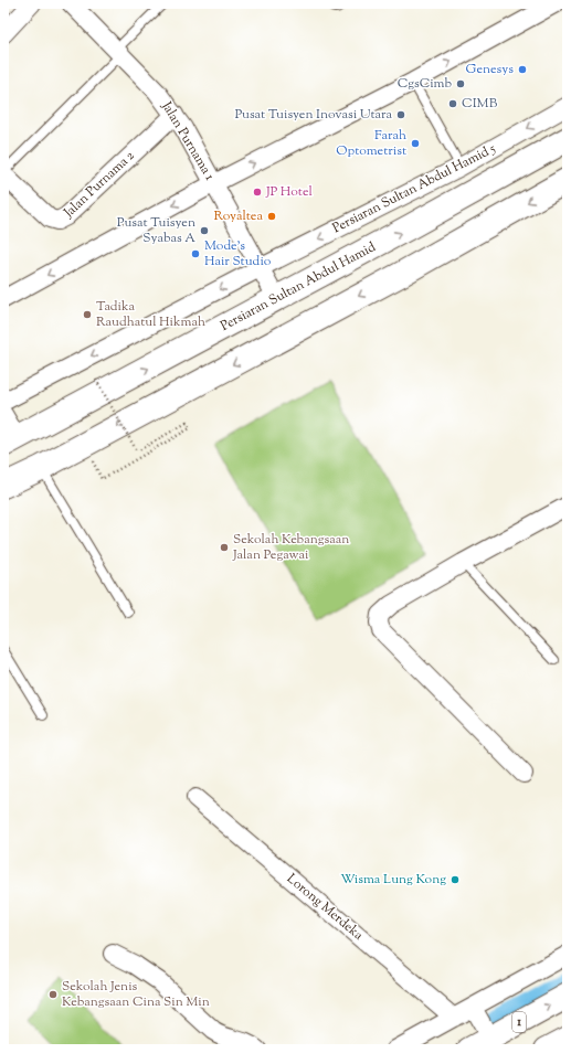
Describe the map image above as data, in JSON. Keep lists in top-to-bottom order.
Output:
{
  "streets": {
    "main road": ["Persiaran Sultan Abdul Hamid", "1"],
    "street": [
      "Jalan Purnama 1",
      "Jalan Purnama 2",
      "Persiaran Sultan Abdul Hamid 5",
      "Lorong Merdeka"
    ]
  },
  "crossings": [
    ["Jalan Purnama 1", "Jalan Purnama 2"],
    ["Jalan Purnama 1", "Persiaran Sultan Abdul Hamid 5"],
    ["Jalan Purnama 1", "Persiaran Sultan Abdul Hamid"]
  ],
  "places": [
    "Genesys",
    "CgsCimb",
    "CIMB",
    "Pusat Tuisyen Inovasi Utara",
    "Farah Optometrist",
    "JP Hotel",
    "Royaltea",
    "Pusat Tuisyen Syabas A",
    "Mode's Hair Studio",
    "Tadika Raudhatul Hikmah",
    "Sekolah Kebangsaan Jalan Pegawai",
    "Wisma Lung Kong",
    "Sekolah Jenis Kebangsaan Cina Sin Min"
  ]
}
